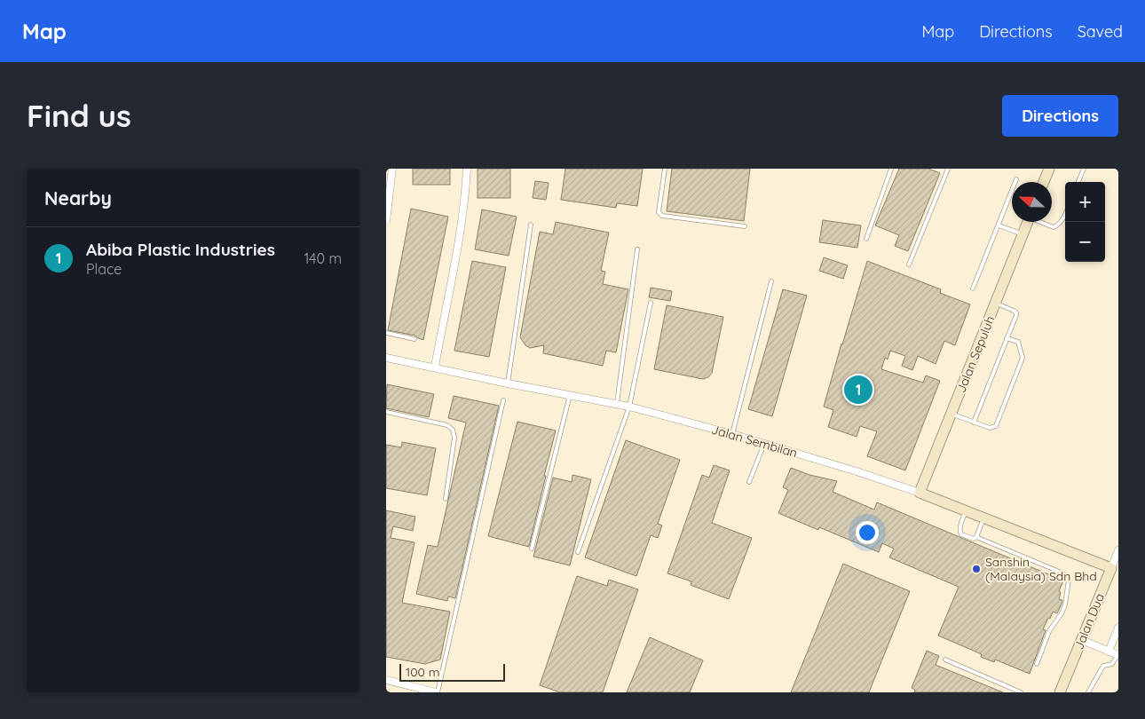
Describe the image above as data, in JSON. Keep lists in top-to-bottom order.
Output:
{
  "streets": {
    "main road": ["Jalan Sepuluh", "Jalan Sembilan", "Jalan Dua"]
  },
  "crossings": [
    ["Jalan Sepuluh", "Jalan Sembilan"],
    ["Jalan Sembilan", "Jalan Dua"]
  ],
  "places": ["Sanshin (Malaysia) Sdn Bhd"],
  "scale_bar": "100 m",
  "north": "left",
  "page": {
    "header": "Map",
    "nav": ["Map", "Directions", "Saved"],
    "buttons": "Directions",
    "title": "Find us",
    "heading": "Nearby",
    "map_buttons": ["+", "−"],
    "list": [
      {
        "mark": "1",
        "name": "Abiba Plastic Industries",
        "note": "Place",
        "value": "140 m"
      }
    ],
    "pins": "1",
    "scale": "100 m"
  }
}
